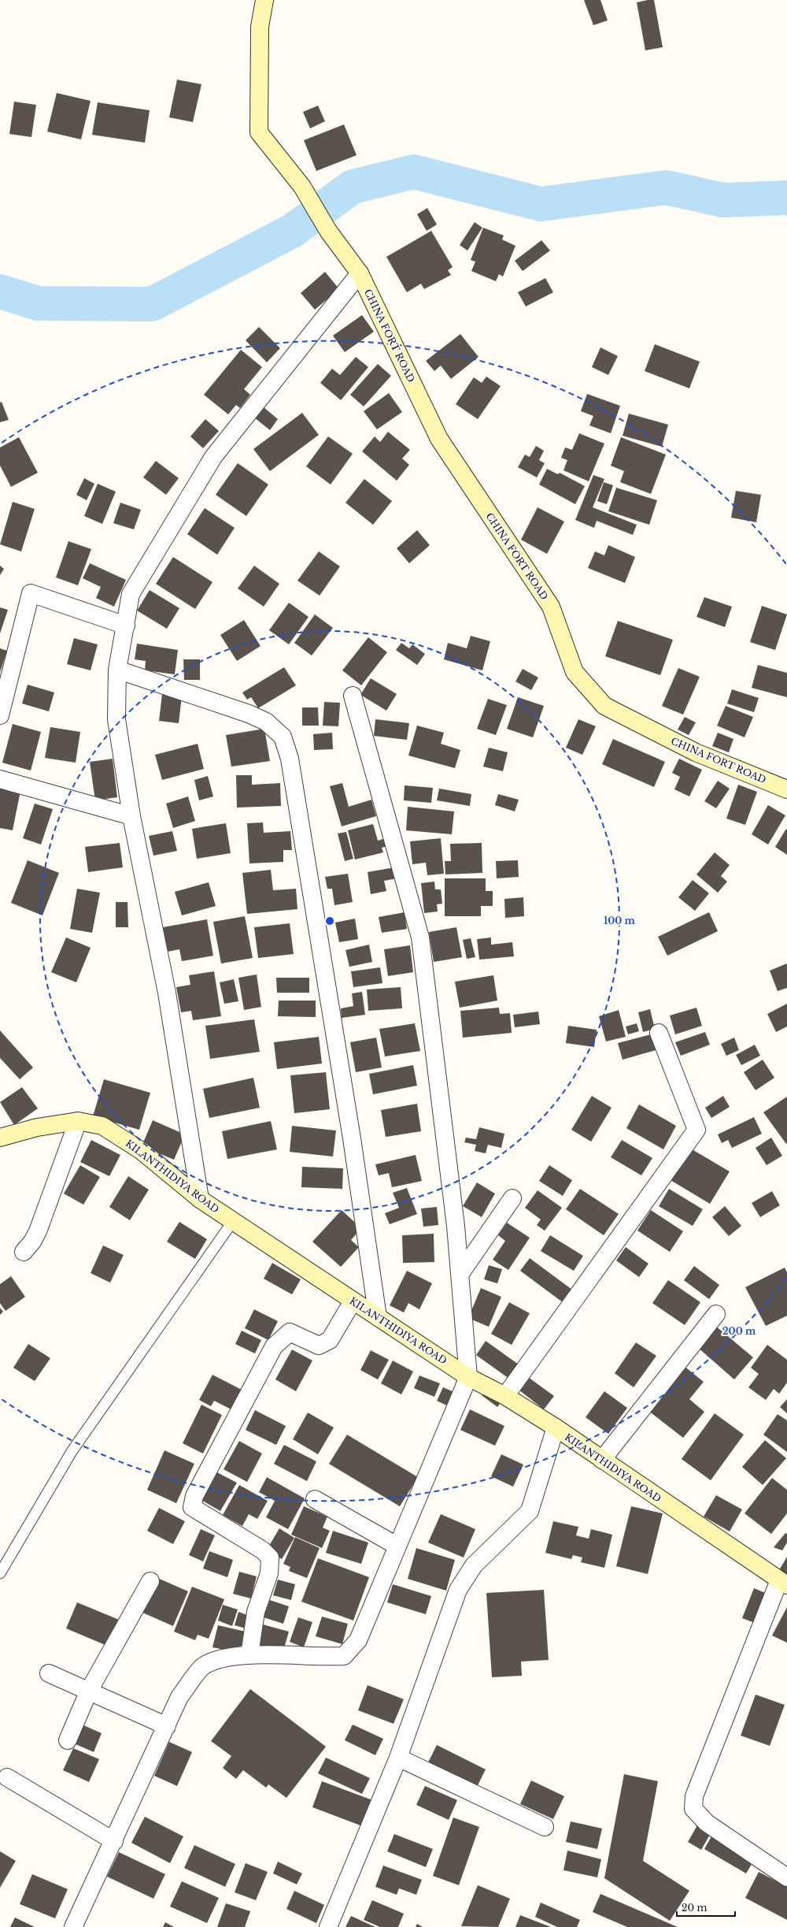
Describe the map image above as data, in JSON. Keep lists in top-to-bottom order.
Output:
{
  "streets": {
    "street": ["CHINA FORT ROAD", "KILANTHIDIYA ROAD"]
  },
  "scale_bar": "20 m",
  "rings": ["100 m", "200 m"]
}
